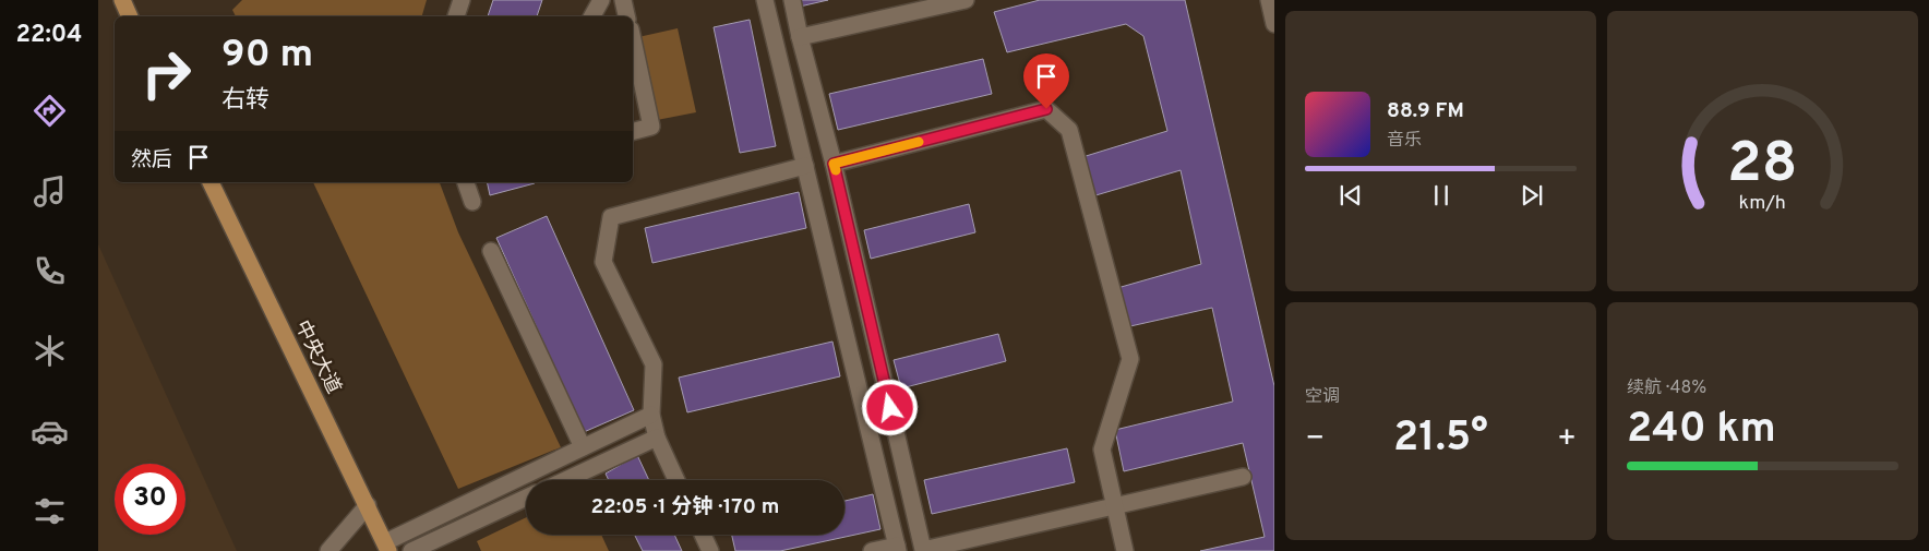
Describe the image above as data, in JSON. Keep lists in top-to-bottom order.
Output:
{
  "streets": {
    "main road": ["中央大道"]
  },
  "page": {
    "tabs": "22:04",
    "turn": ["90 m", "右转"],
    "song": ["88.9 FM", "音乐"],
    "then": "然后",
    "tile": [
      "空调",
      ["续航 · 48%", "240 km"]
    ],
    "heat": ["−", "21.5°", "+"],
    "limit": "30",
    "trip": "22:05 · 1 分钟 · 170 m",
    "gauge": ["28", "km/h"]
  }
}
